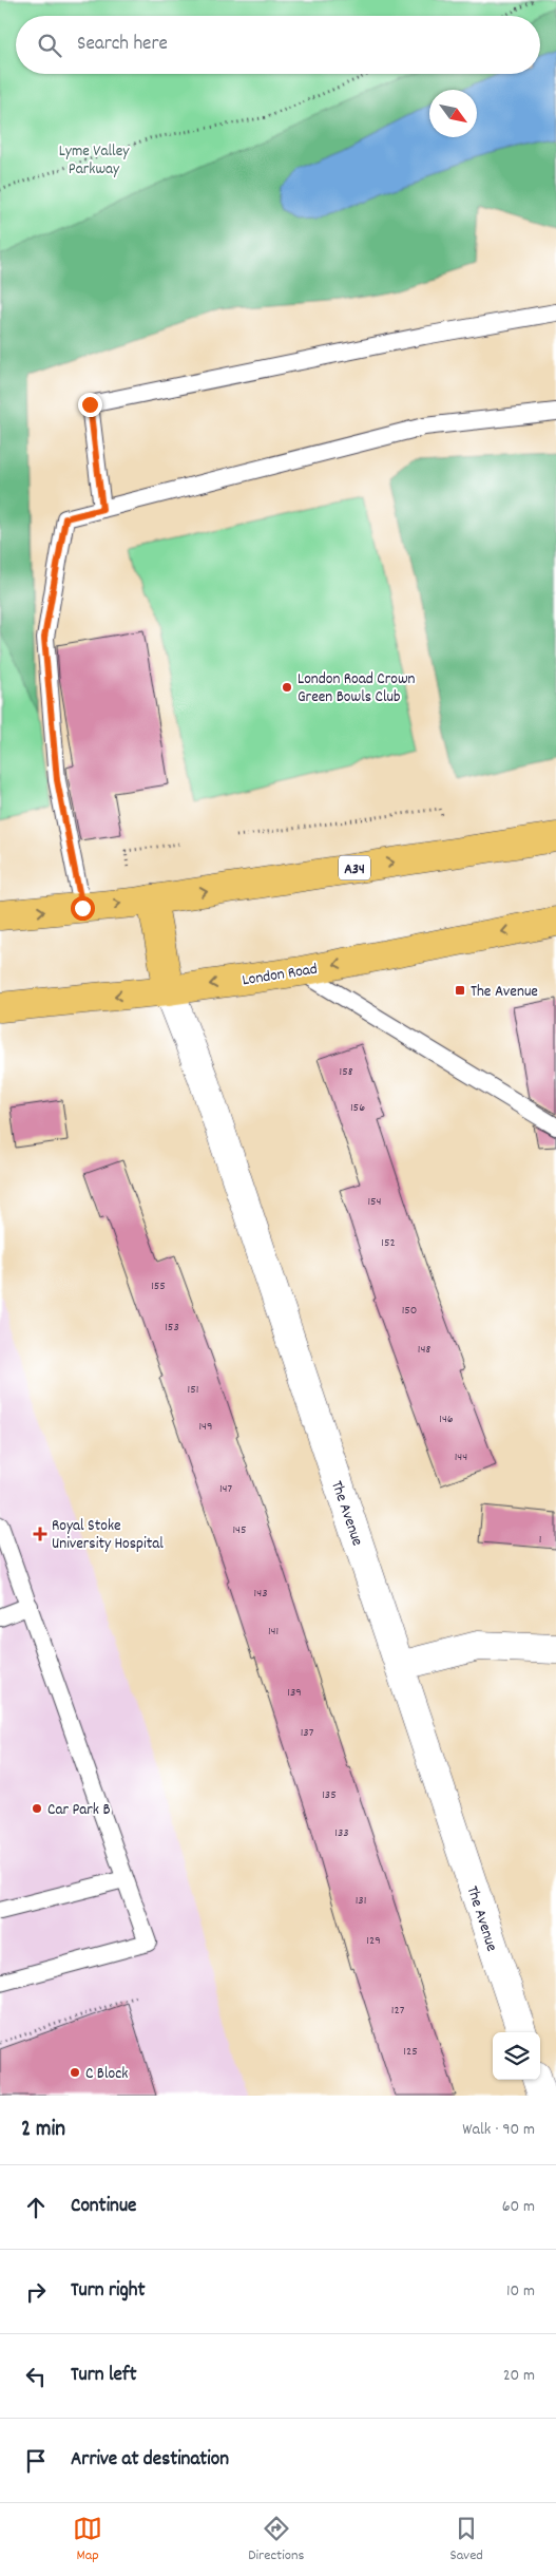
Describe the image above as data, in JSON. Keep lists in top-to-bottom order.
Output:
{
  "streets": {
    "highway": ["A34", "London Road"],
    "street": ["The Avenue"]
  },
  "crossings": [
    ["London Road", "The Avenue"]
  ],
  "parks": ["Lyme Valley Parkway"],
  "places": {
    "other": ["London Road Crown Green Bowls Club", "Car Park B", "C Block"],
    "transit": ["The Avenue"],
    "health": ["Royal Stoke University Hospital"]
  },
  "house_numbers": [
    "158",
    "156",
    "154",
    "152",
    "155",
    "150",
    "153",
    "148",
    "151",
    "146",
    "149",
    "144",
    "147",
    "145",
    "1",
    "143",
    "141",
    "139",
    "137",
    "135",
    "133",
    "131",
    "129",
    "127",
    "125"
  ],
  "north": "bottom right",
  "page": {
    "search": "Search here",
    "heading": ["2 min", "Walk · 90 m"],
    "list": [
      ["Continue", "60 m"],
      ["Turn right", "10 m"],
      ["Turn left", "20 m"],
      "Arrive at destination"
    ],
    "nav": ["Map", "Directions", "Saved"]
  }
}
